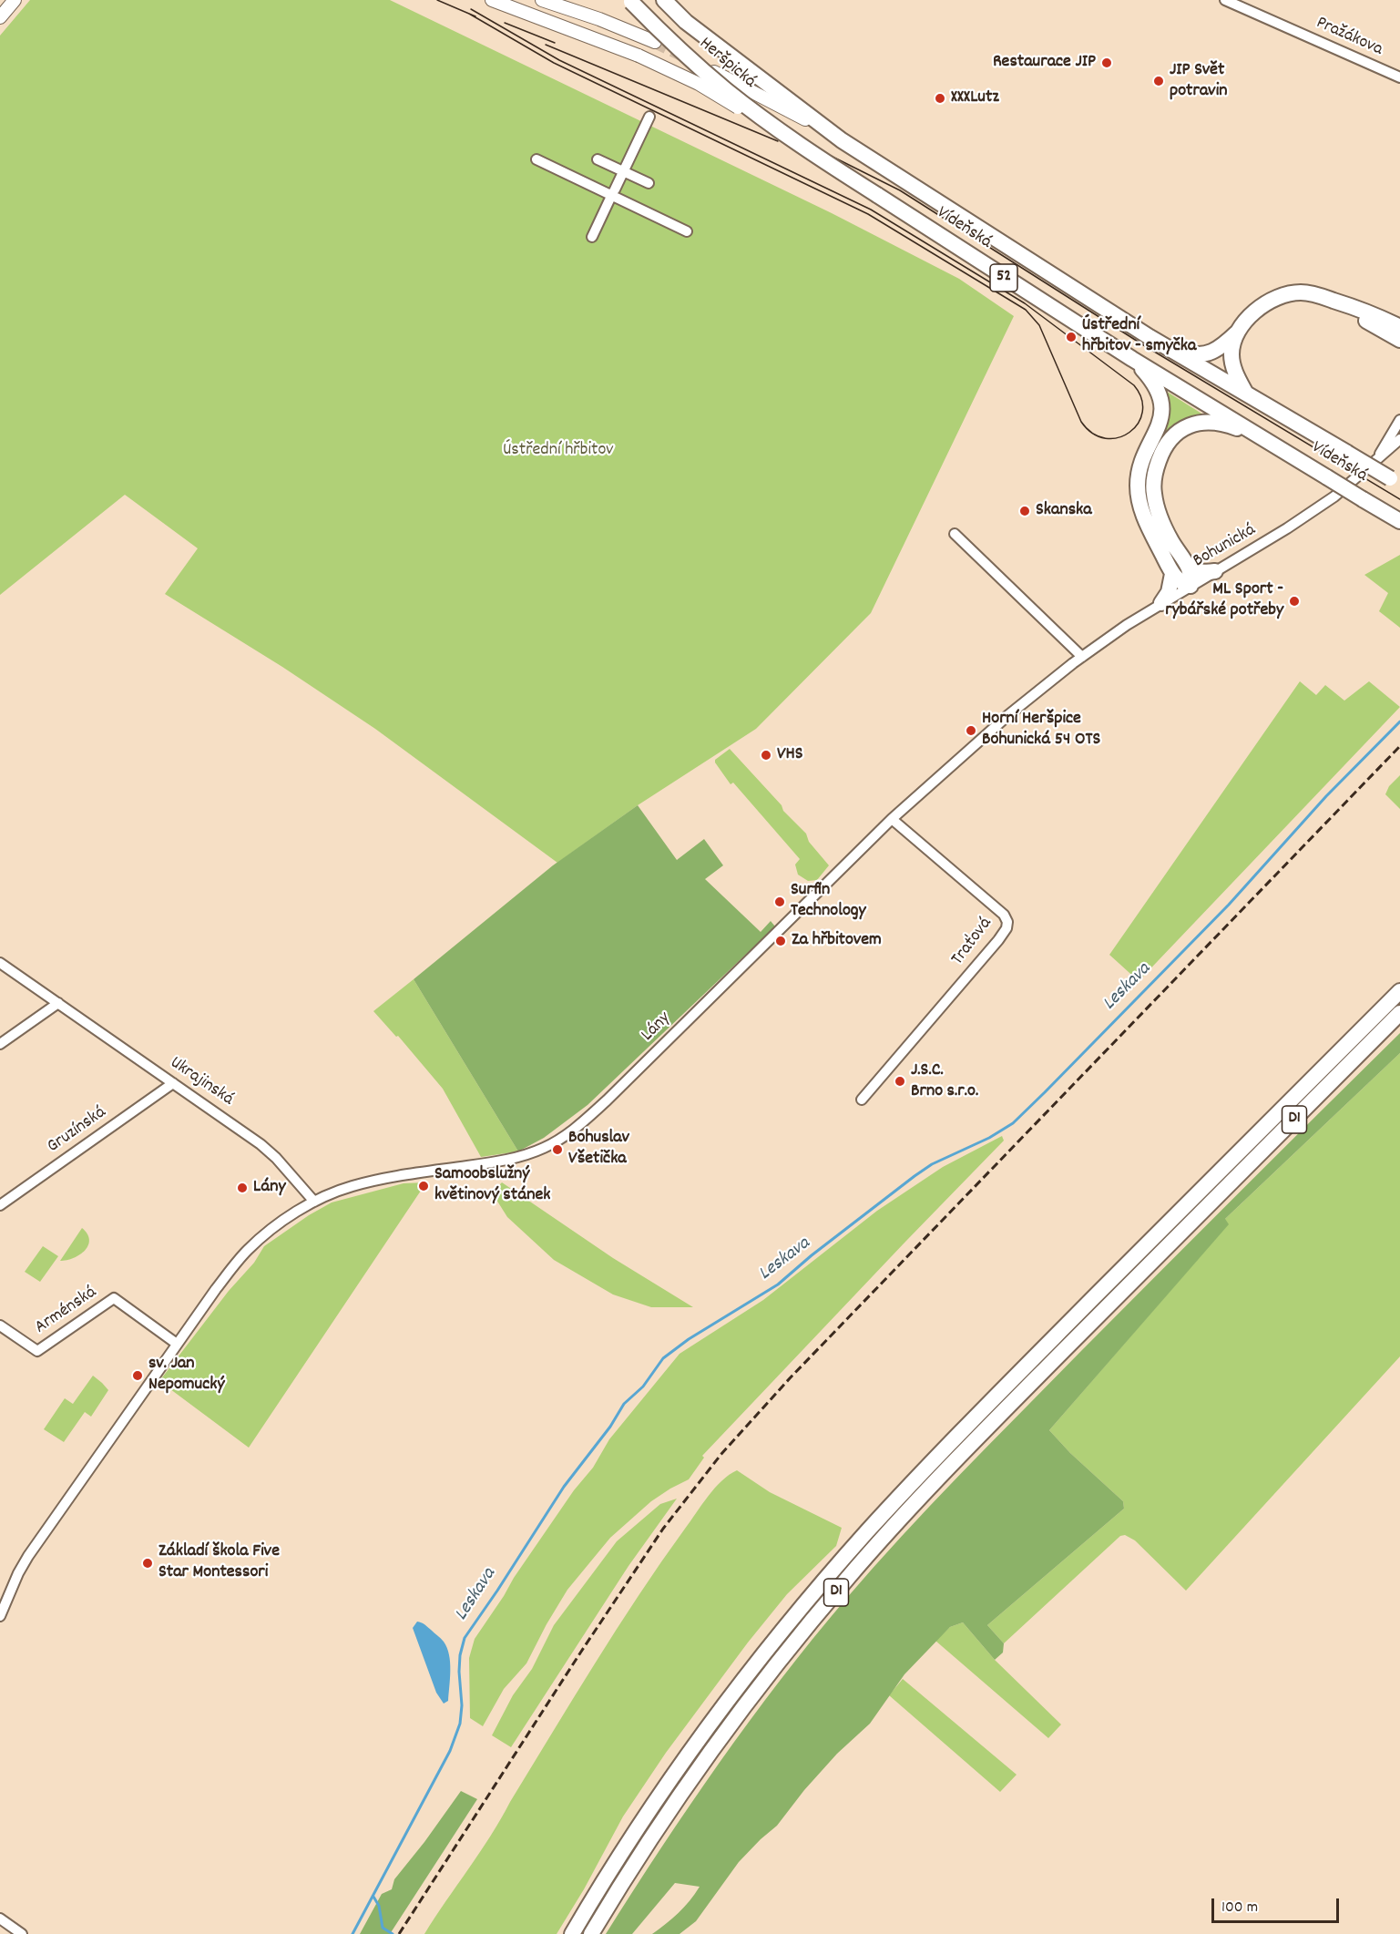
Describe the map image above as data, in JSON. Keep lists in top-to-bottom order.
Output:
{
  "streets": {
    "highway": [
      "Heršpická",
      "Vídeňská",
      "52",
      "D1"
    ],
    "street": [
      "Pražákova",
      "Bohunická",
      "Traťová",
      "Lány",
      "Ukrajinská",
      "Gruzínská",
      "Arménská"
    ]
  },
  "crossings": [
    ["Heršpická", "Vídeňská"],
    ["Bohunická", "Lány"],
    ["Traťová", "Lány"],
    ["Lány", "Ukrajinská"],
    ["Lány", "Arménská"],
    ["Ukrajinská", "Gruzínská"]
  ],
  "water": ["Leskava"],
  "parks": ["Ústřední hřbitov"],
  "places": [
    "Restaurace JIP",
    "JIP Svět potravin",
    "XXXLutz",
    "Ústřední hřbitov - smyčka",
    "Skanska",
    "ML Sport - rybářské potřeby",
    "Horní Heršpice Bohunická 54 OTS",
    "VHS",
    "Surfin Technology",
    "Za hřbitovem",
    "J.S.C. Brno s.r.o.",
    "Bohuslav Všetička",
    "Samoobslužný květinový stánek",
    "Lány",
    "sv. Jan Nepomucký",
    "Základí škola Five Star Montessori"
  ],
  "scale_bar": "100 m"
}
